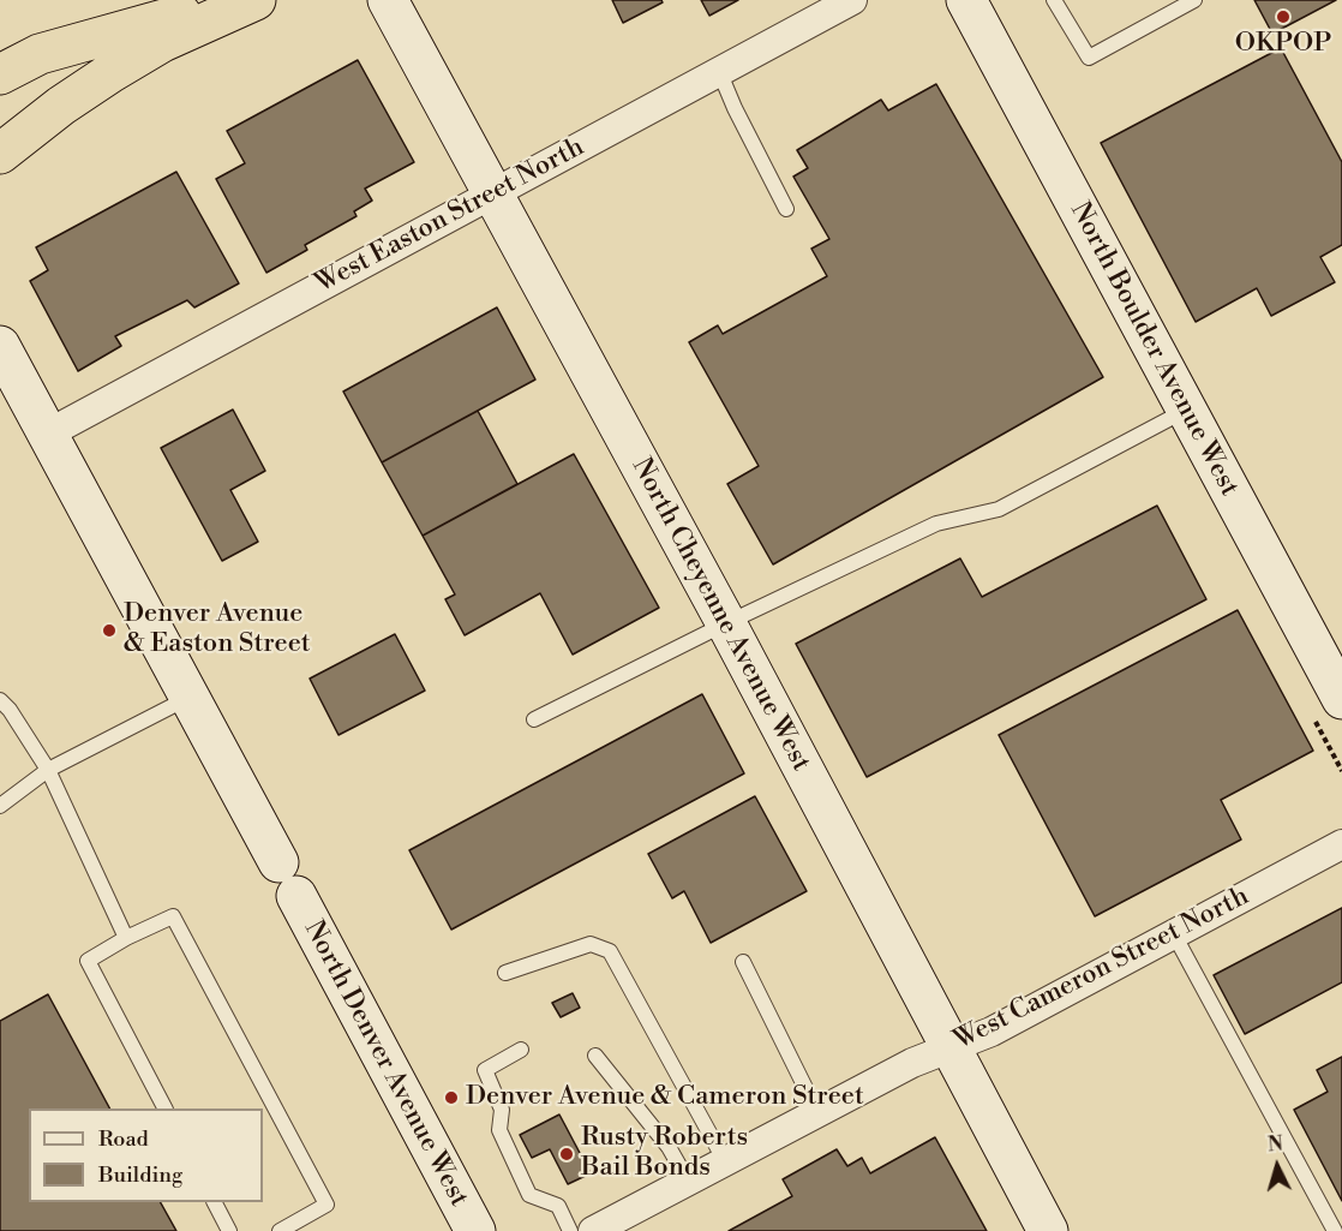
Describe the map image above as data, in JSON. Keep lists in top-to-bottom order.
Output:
{
  "streets": {
    "street": [
      "West Easton Street North",
      "North Boulder Avenue West",
      "North Cheyenne Avenue West",
      "West Cameron Street North",
      "North Denver Avenue West"
    ]
  },
  "crossings": [
    ["West Easton Street North", "North Cheyenne Avenue West"],
    ["West Easton Street North", "North Denver Avenue West"],
    ["North Cheyenne Avenue West", "West Cameron Street North"]
  ],
  "places": [
    "OKPOP",
    "Denver Avenue & Easton Street",
    "Denver Avenue & Cameron Street",
    "Rusty Roberts Bail Bonds"
  ],
  "legend": ["Road", "Building"],
  "north": "top"
}
